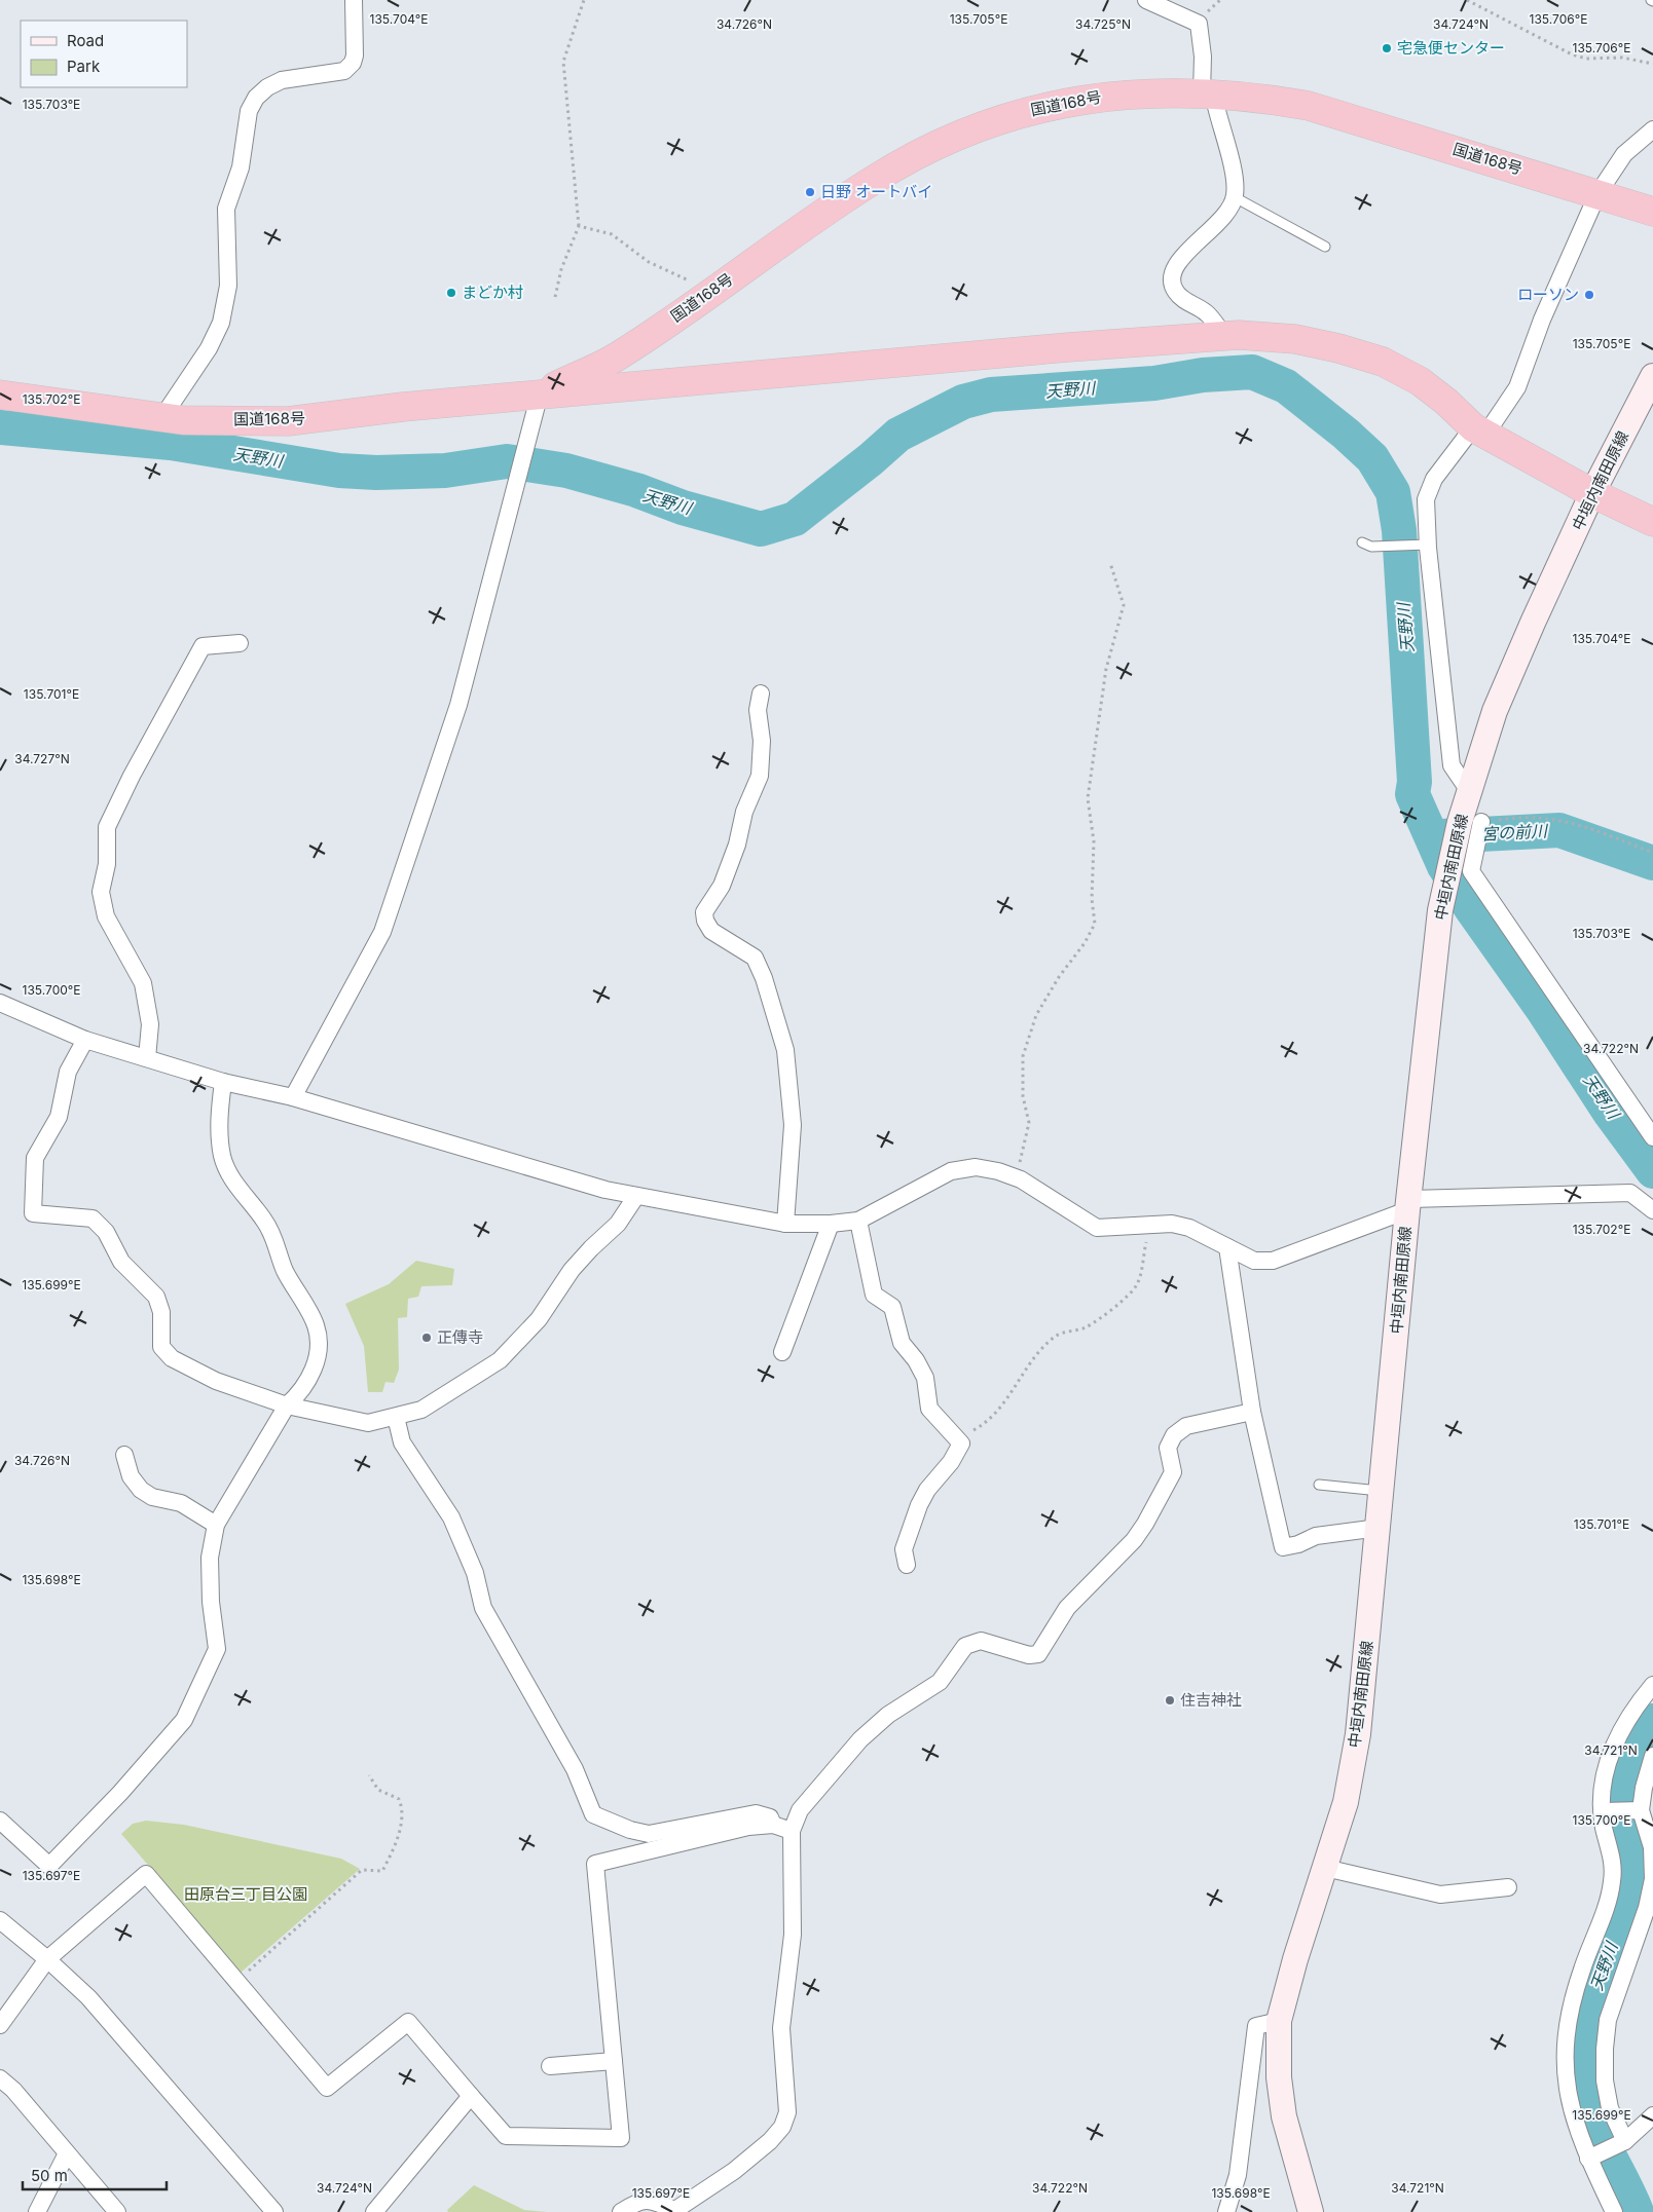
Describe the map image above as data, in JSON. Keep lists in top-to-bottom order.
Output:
{
  "streets": {
    "highway": ["国道168号"],
    "main road": ["中垣内南田原線"]
  },
  "crossings": [
    ["国道168号", "中垣内南田原線"]
  ],
  "water": ["天野川", "宮の前川"],
  "parks": ["田原台三丁目公園"],
  "places": [
    "宅急便センター",
    "日野 オートバイ",
    "まどか村",
    "ローソン",
    "正傳寺",
    "住吉神社"
  ],
  "legend": ["Road", "Park"],
  "scale_bar": "50 m",
  "coordinates": [
    "135.705°E",
    "135.704°E",
    "135.706°E",
    "34.726°N",
    "34.725°N",
    "34.724°N",
    "135.703°E",
    "135.702°E",
    "135.701°E",
    "34.727°N",
    "135.700°E",
    "34.722°N",
    "135.699°E",
    "135.698°E",
    "34.721°N",
    "135.697°E"
  ]
}
